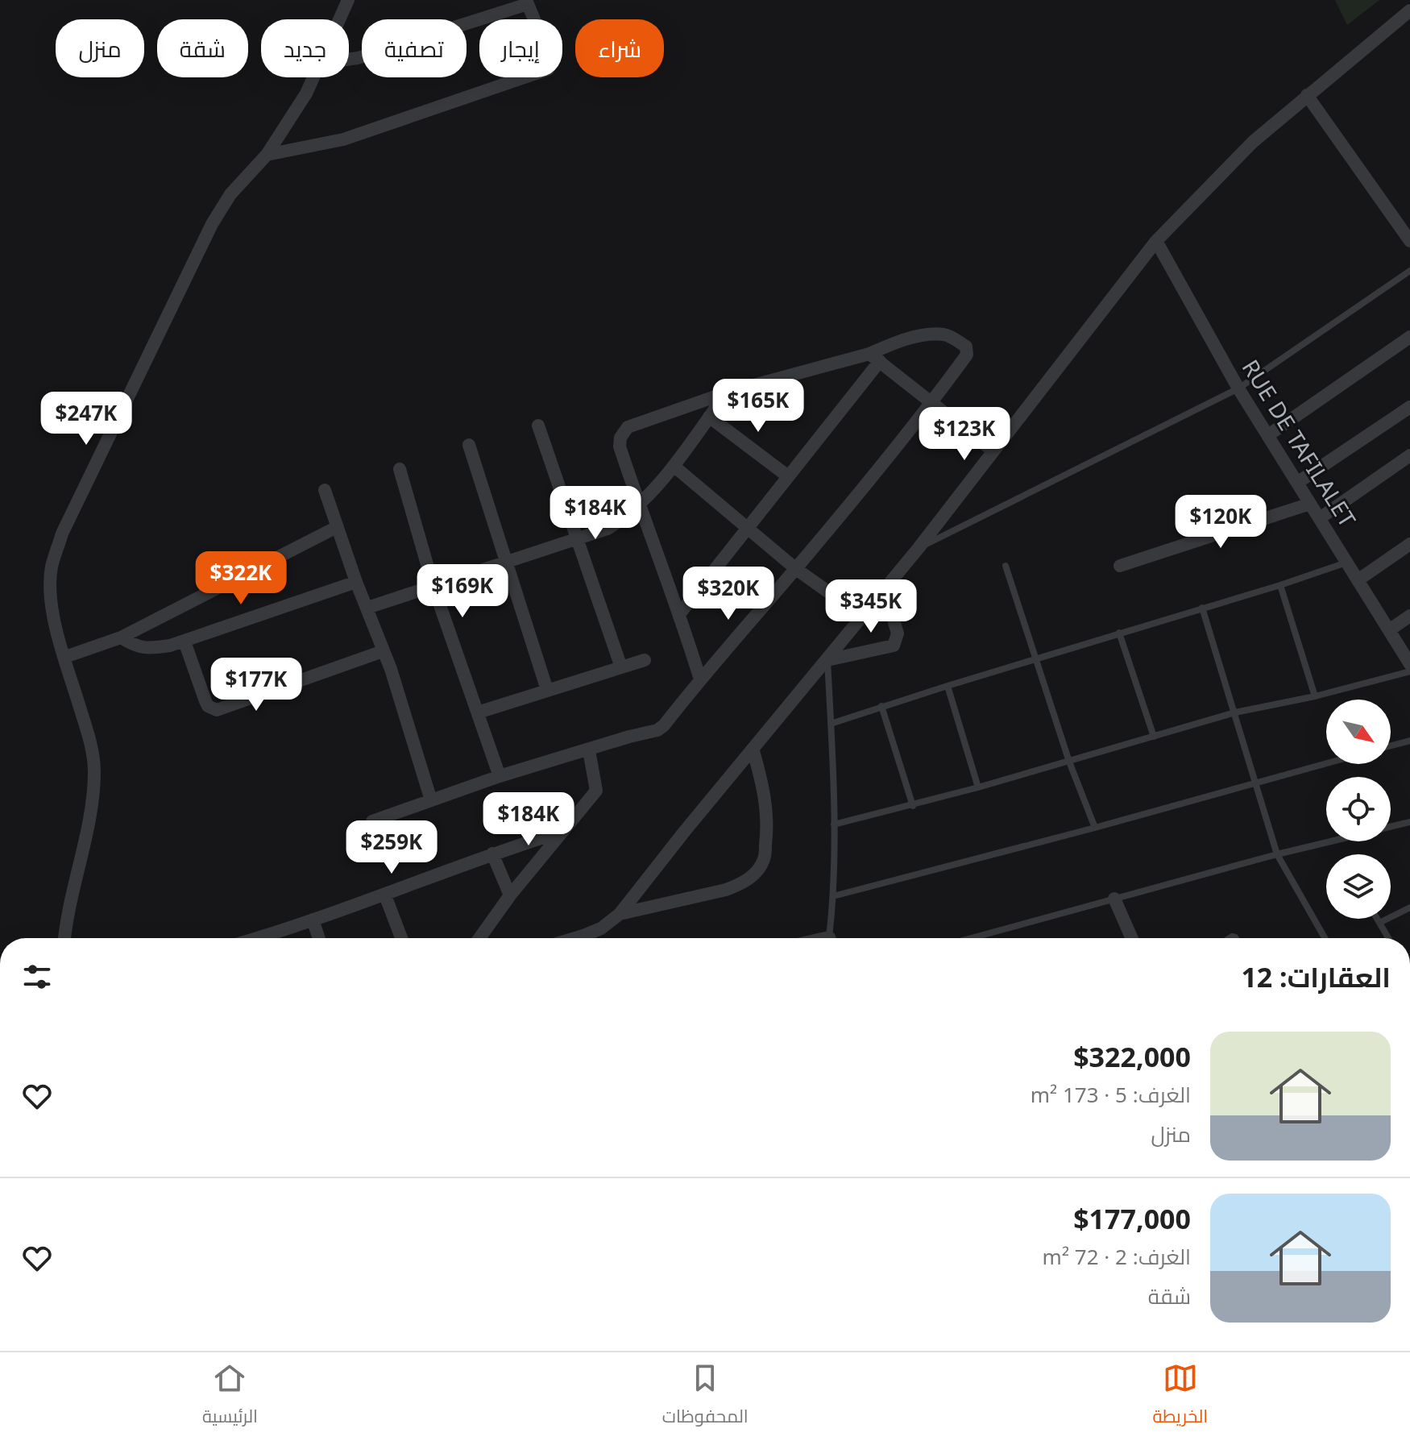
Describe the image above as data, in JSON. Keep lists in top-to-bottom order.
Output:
{
  "streets": {
    "street": ["RUE DE TAFILALET"]
  },
  "north": "bottom right",
  "page": {
    "chip": [
      "شراء",
      "إيجار",
      "تصفية",
      "جديد",
      "شقة",
      "منزل"
    ],
    "price": [
      "$165K",
      "$247K",
      "$123K",
      "$184K",
      "$120K",
      "$322K",
      "$169K",
      "$320K",
      "$345K",
      "$177K",
      "$184K",
      "$259K"
    ],
    "heading": "العقارات: 12",
    "list": [
      {
        "name": "$322,000",
        "note": "الغرف: 5 · 173 m² · منزل"
      },
      {
        "name": "$177,000",
        "note": "الغرف: 2 · 72 m² · شقة"
      }
    ],
    "tabs": ["الخريطة", "المحفوظات", "الرئيسية"]
  }
}
